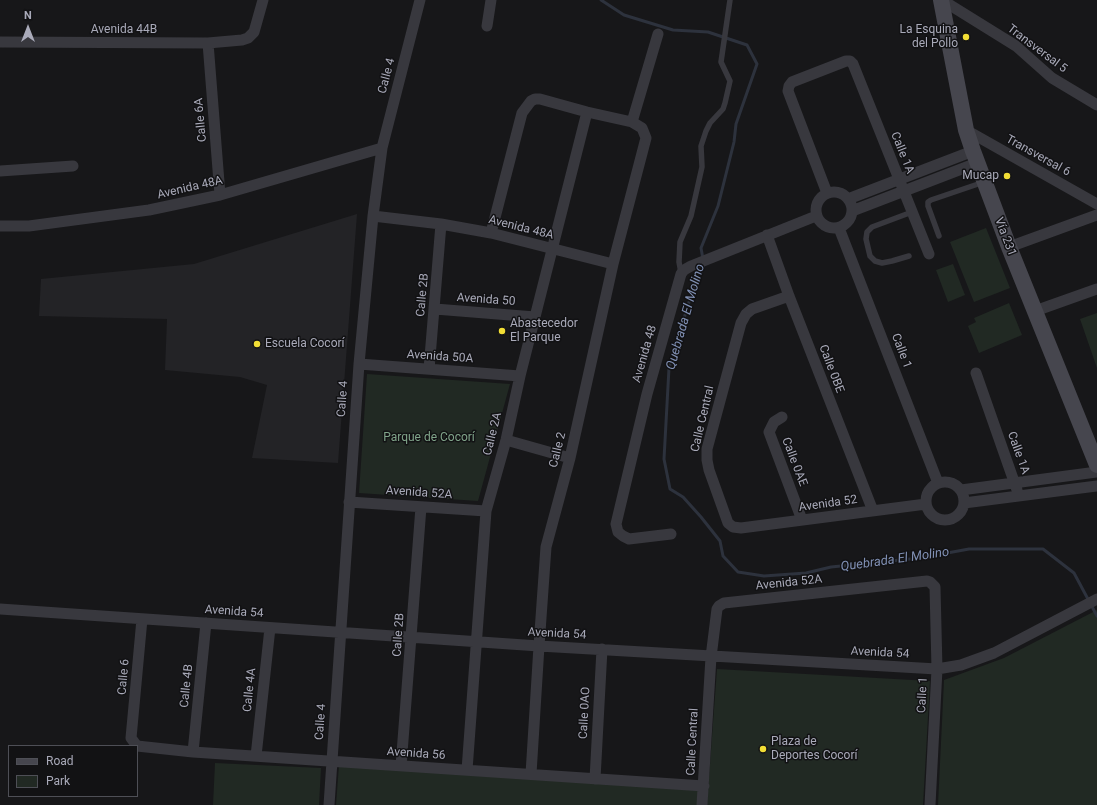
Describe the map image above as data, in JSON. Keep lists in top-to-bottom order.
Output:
{
  "streets": {
    "main road": ["Vía 231"],
    "street": [
      "Avenida 44B",
      "Transversal 5",
      "Calle 4",
      "Calle 6A",
      "Calle 1A",
      "Transversal 6",
      "Avenida 48A",
      "Calle 2B",
      "Avenida 50",
      "Calle 1",
      "Avenida 48",
      "Avenida 50A",
      "Calle 0BE",
      "Calle Central",
      "Calle 2A",
      "Calle 2",
      "Calle 0AE",
      "Avenida 52A",
      "Avenida 52",
      "Avenida 54",
      "Calle 6",
      "Calle 4B",
      "Calle 4A",
      "Calle 0AO",
      "Avenida 56"
    ]
  },
  "crossings": [
    ["Avenida 44B", "Calle 6A"],
    ["Transversal 5", "Vía 231"],
    ["Calle 4", "Avenida 48A"],
    ["Calle 4", "Avenida 50A"],
    ["Calle 4", "Avenida 52A"],
    ["Calle 4", "Avenida 54"],
    ["Calle 4", "Avenida 56"],
    ["Calle 6A", "Avenida 48A"],
    ["Calle 1A", "Calle 1"],
    ["Transversal 6", "Vía 231"],
    ["Avenida 48A", "Calle 2B"],
    ["Avenida 48A", "Calle 2A"],
    ["Avenida 48A", "Calle 2"],
    ["Calle 2B", "Avenida 50"],
    ["Calle 2B", "Avenida 50A"],
    ["Calle 2B", "Avenida 52A"],
    ["Calle 2B", "Avenida 54"],
    ["Calle 2B", "Avenida 56"],
    ["Avenida 50", "Calle 2A"],
    ["Calle 1", "Avenida 52A"],
    ["Calle 1", "Avenida 52"],
    ["Calle 1", "Avenida 54"],
    ["Avenida 50A", "Calle 2A"],
    ["Calle 0BE", "Calle Central"],
    ["Calle 0BE", "Avenida 52"],
    ["Calle Central", "Avenida 52A"],
    ["Calle Central", "Avenida 52"],
    ["Calle Central", "Avenida 54"],
    ["Calle Central", "Avenida 56"],
    ["Calle 2A", "Avenida 52A"],
    ["Calle 2A", "Avenida 54"],
    ["Calle 2A", "Avenida 56"],
    ["Calle 2", "Avenida 54"],
    ["Calle 2", "Avenida 56"],
    ["Calle 0AE", "Avenida 52"],
    ["Avenida 54", "Calle 6"],
    ["Avenida 54", "Calle 4B"],
    ["Avenida 54", "Calle 4A"],
    ["Avenida 54", "Calle 0AO"],
    ["Calle 6", "Avenida 56"],
    ["Calle 4B", "Avenida 56"],
    ["Calle 4A", "Avenida 56"],
    ["Calle 0AO", "Avenida 56"]
  ],
  "water": ["Quebrada El Molino"],
  "parks": ["Parque de Cocorí"],
  "places": [
    "La Esquina del Pollo",
    "Mucap",
    "Abastecedor El Parque",
    "Escuela Cocorí",
    "Plaza de Deportes Cocorí"
  ],
  "legend": ["Road", "Park"],
  "north": "top"
}
